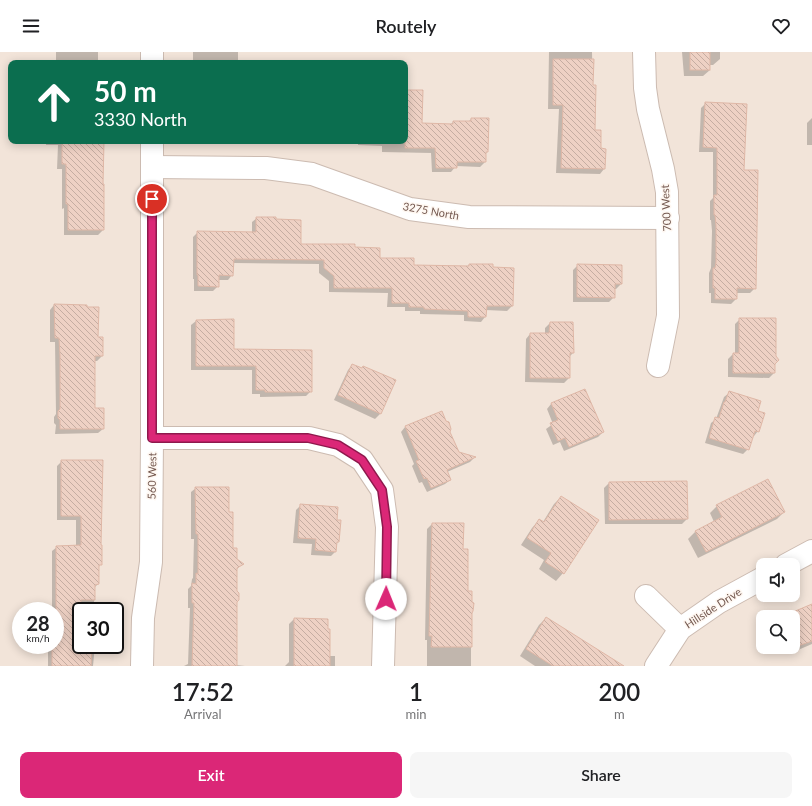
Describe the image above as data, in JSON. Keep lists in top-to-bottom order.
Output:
{
  "streets": {
    "street": [
      "700 West",
      "3275 North",
      "560 West",
      "Hillside Drive"
    ]
  },
  "crossings": [
    ["700 West", "3275 North"],
    ["3275 North", "560 West"]
  ],
  "page": {
    "header": "Routely",
    "turn": ["50 m", "3330 North"],
    "speed": "28 km/h",
    "limit": "30",
    "eta": [
      "17:52",
      "Arrival",
      "1",
      "min",
      "200",
      "m"
    ],
    "buttons": ["Exit", "Share"]
  }
}
